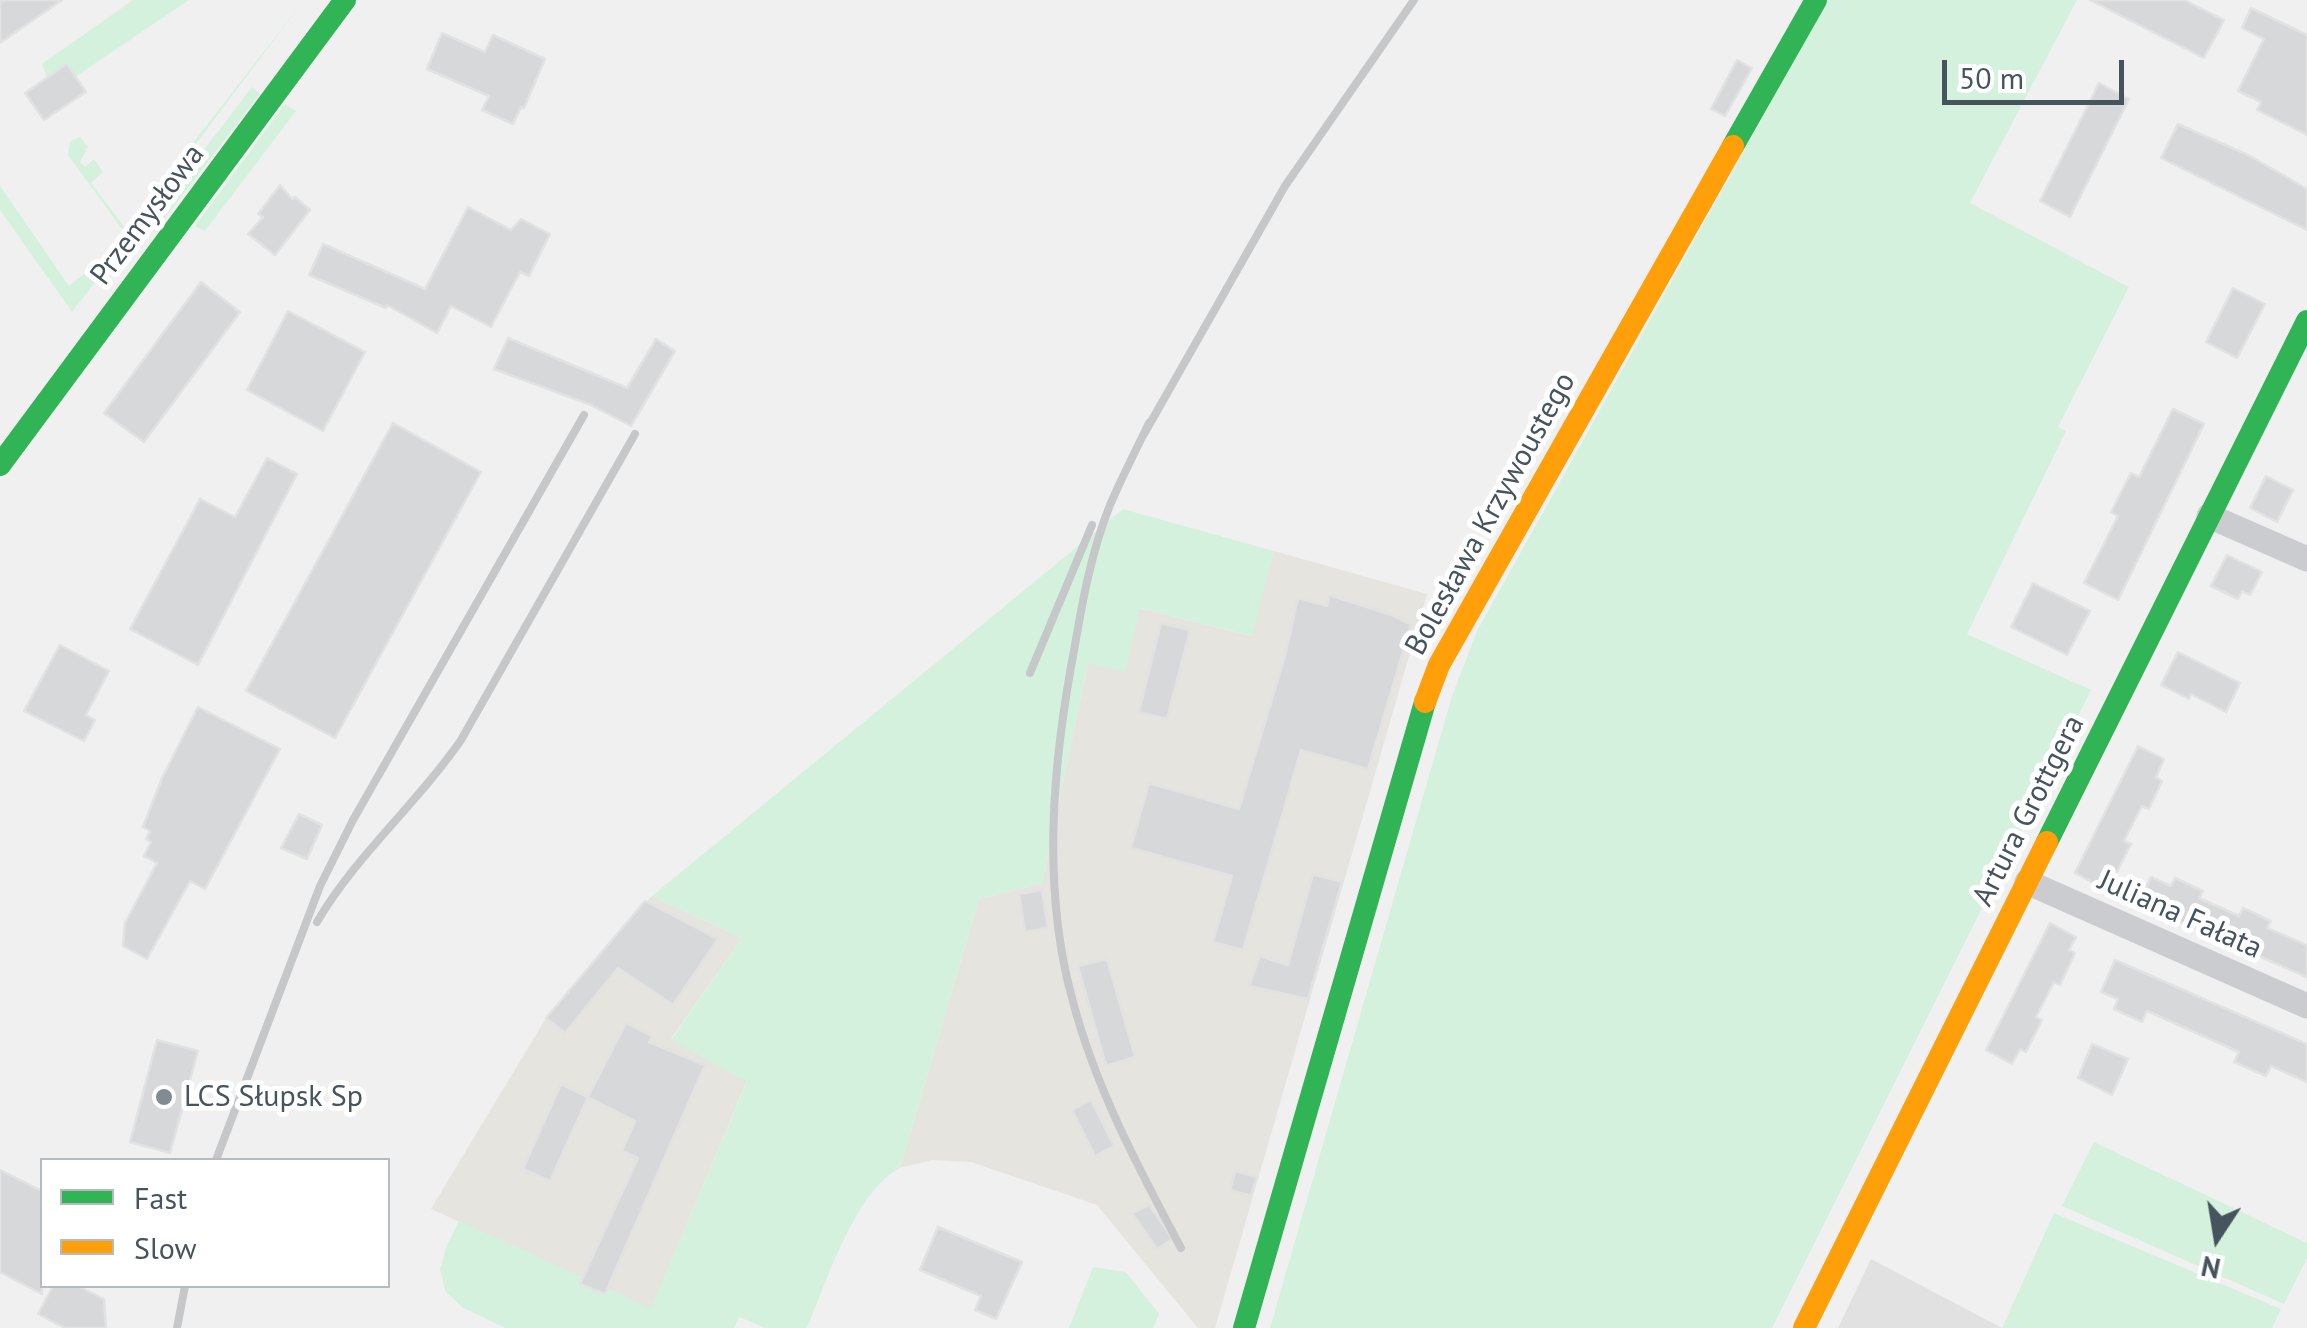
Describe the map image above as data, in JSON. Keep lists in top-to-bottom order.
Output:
{
  "streets": {
    "street": [
      "Przemysłowa",
      "Bolesława Krzywoustego",
      "Artura Grottgera",
      "Juliana Fałata"
    ]
  },
  "crossings": [
    ["Artura Grottgera", "Juliana Fałata"]
  ],
  "places": ["LCS Słupsk Sp"],
  "legend": ["Fast", "Slow"],
  "scale_bar": "50 m",
  "north": "bottom"
}
